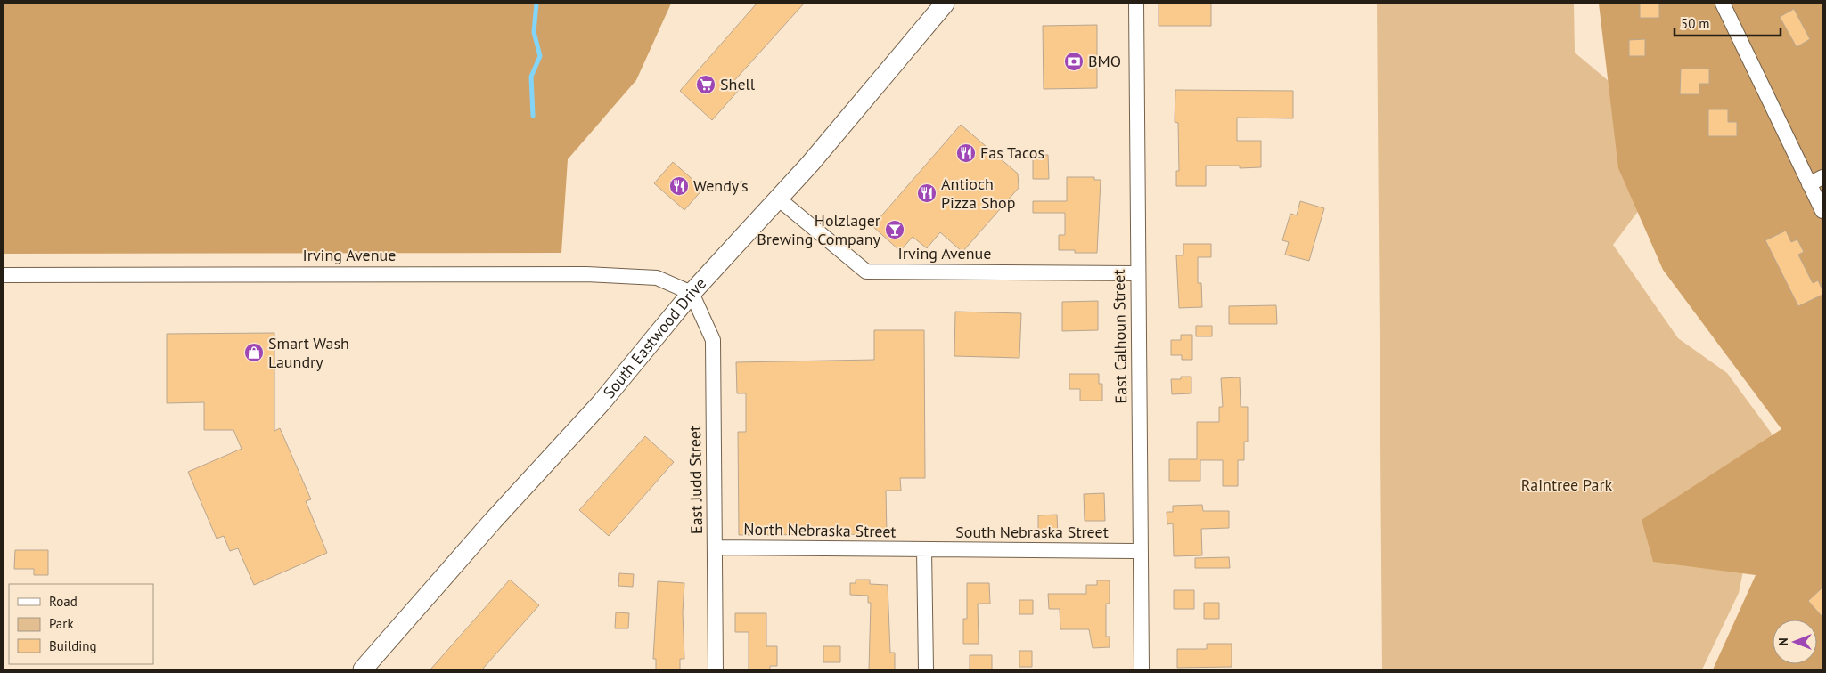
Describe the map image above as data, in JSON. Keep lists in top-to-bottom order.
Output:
{
  "streets": {
    "main road": ["South Eastwood Drive"],
    "street": [
      "Irving Avenue",
      "East Calhoun Street",
      "East Judd Street",
      "North Nebraska Street",
      "South Nebraska Street"
    ]
  },
  "crossings": [
    ["Irving Avenue", "East Calhoun Street"],
    ["Irving Avenue", "South Eastwood Drive"],
    ["Irving Avenue", "East Judd Street"],
    ["East Calhoun Street", "South Nebraska Street"],
    ["South Eastwood Drive", "East Judd Street"],
    ["East Judd Street", "North Nebraska Street"],
    ["North Nebraska Street", "South Nebraska Street"]
  ],
  "parks": ["Raintree Park"],
  "places": {
    "bank": ["BMO"],
    "supermarket": ["Shell"],
    "restaurant": ["Fas Tacos", "Wendy's", "Antioch Pizza Shop"],
    "bar": ["Holzlager Brewing Company"],
    "shop": ["Smart Wash Laundry"]
  },
  "legend": ["Road", "Park", "Building"],
  "scale_bar": "50 m",
  "north": "left"
}
